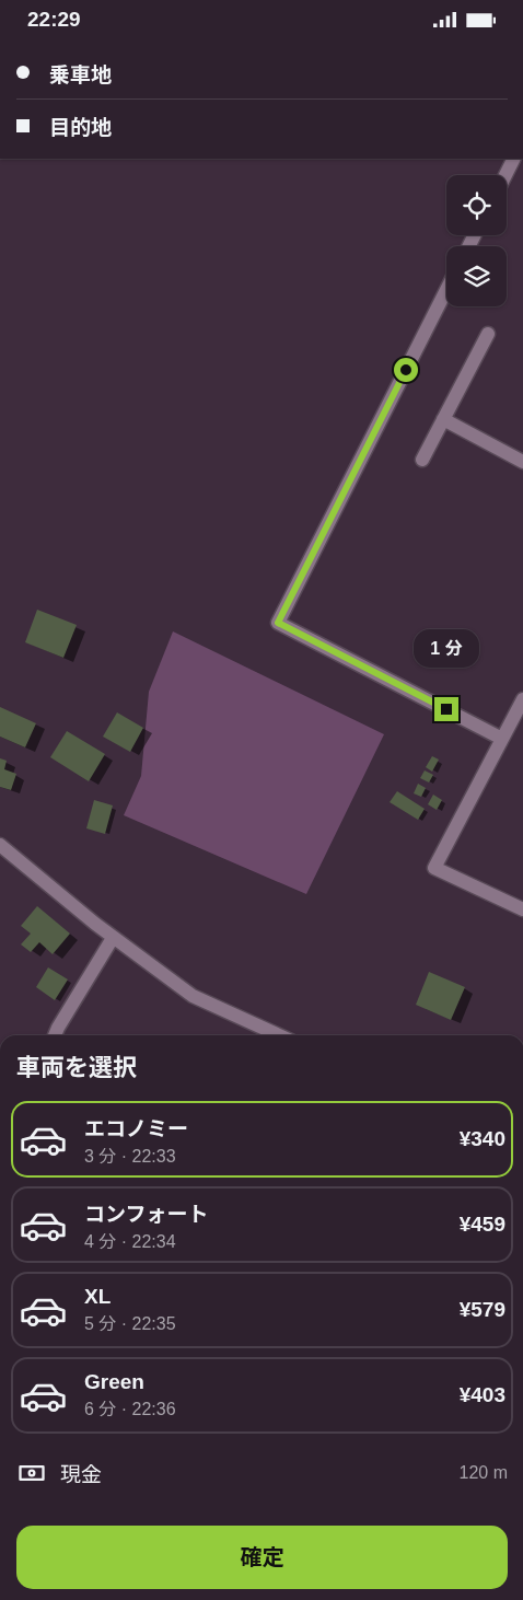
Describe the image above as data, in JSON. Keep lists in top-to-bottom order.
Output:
{
  "page": {
    "status": "22:29",
    "banner": ["乗車地", "目的地"],
    "bubble": "1 分",
    "heading": "車両を選択",
    "list": [
      {
        "name": "エコノミー",
        "note": "3 分 · 22:33",
        "value": "¥340"
      },
      {
        "name": "コンフォート",
        "note": "4 分 · 22:34",
        "value": "¥459"
      },
      {
        "name": "XL",
        "note": "5 分 · 22:35",
        "value": "¥579"
      },
      {
        "name": "Green",
        "note": "6 分 · 22:36",
        "value": "¥403"
      }
    ],
    "pay": ["現金", "120 m"],
    "buttons": "確定"
  }
}
